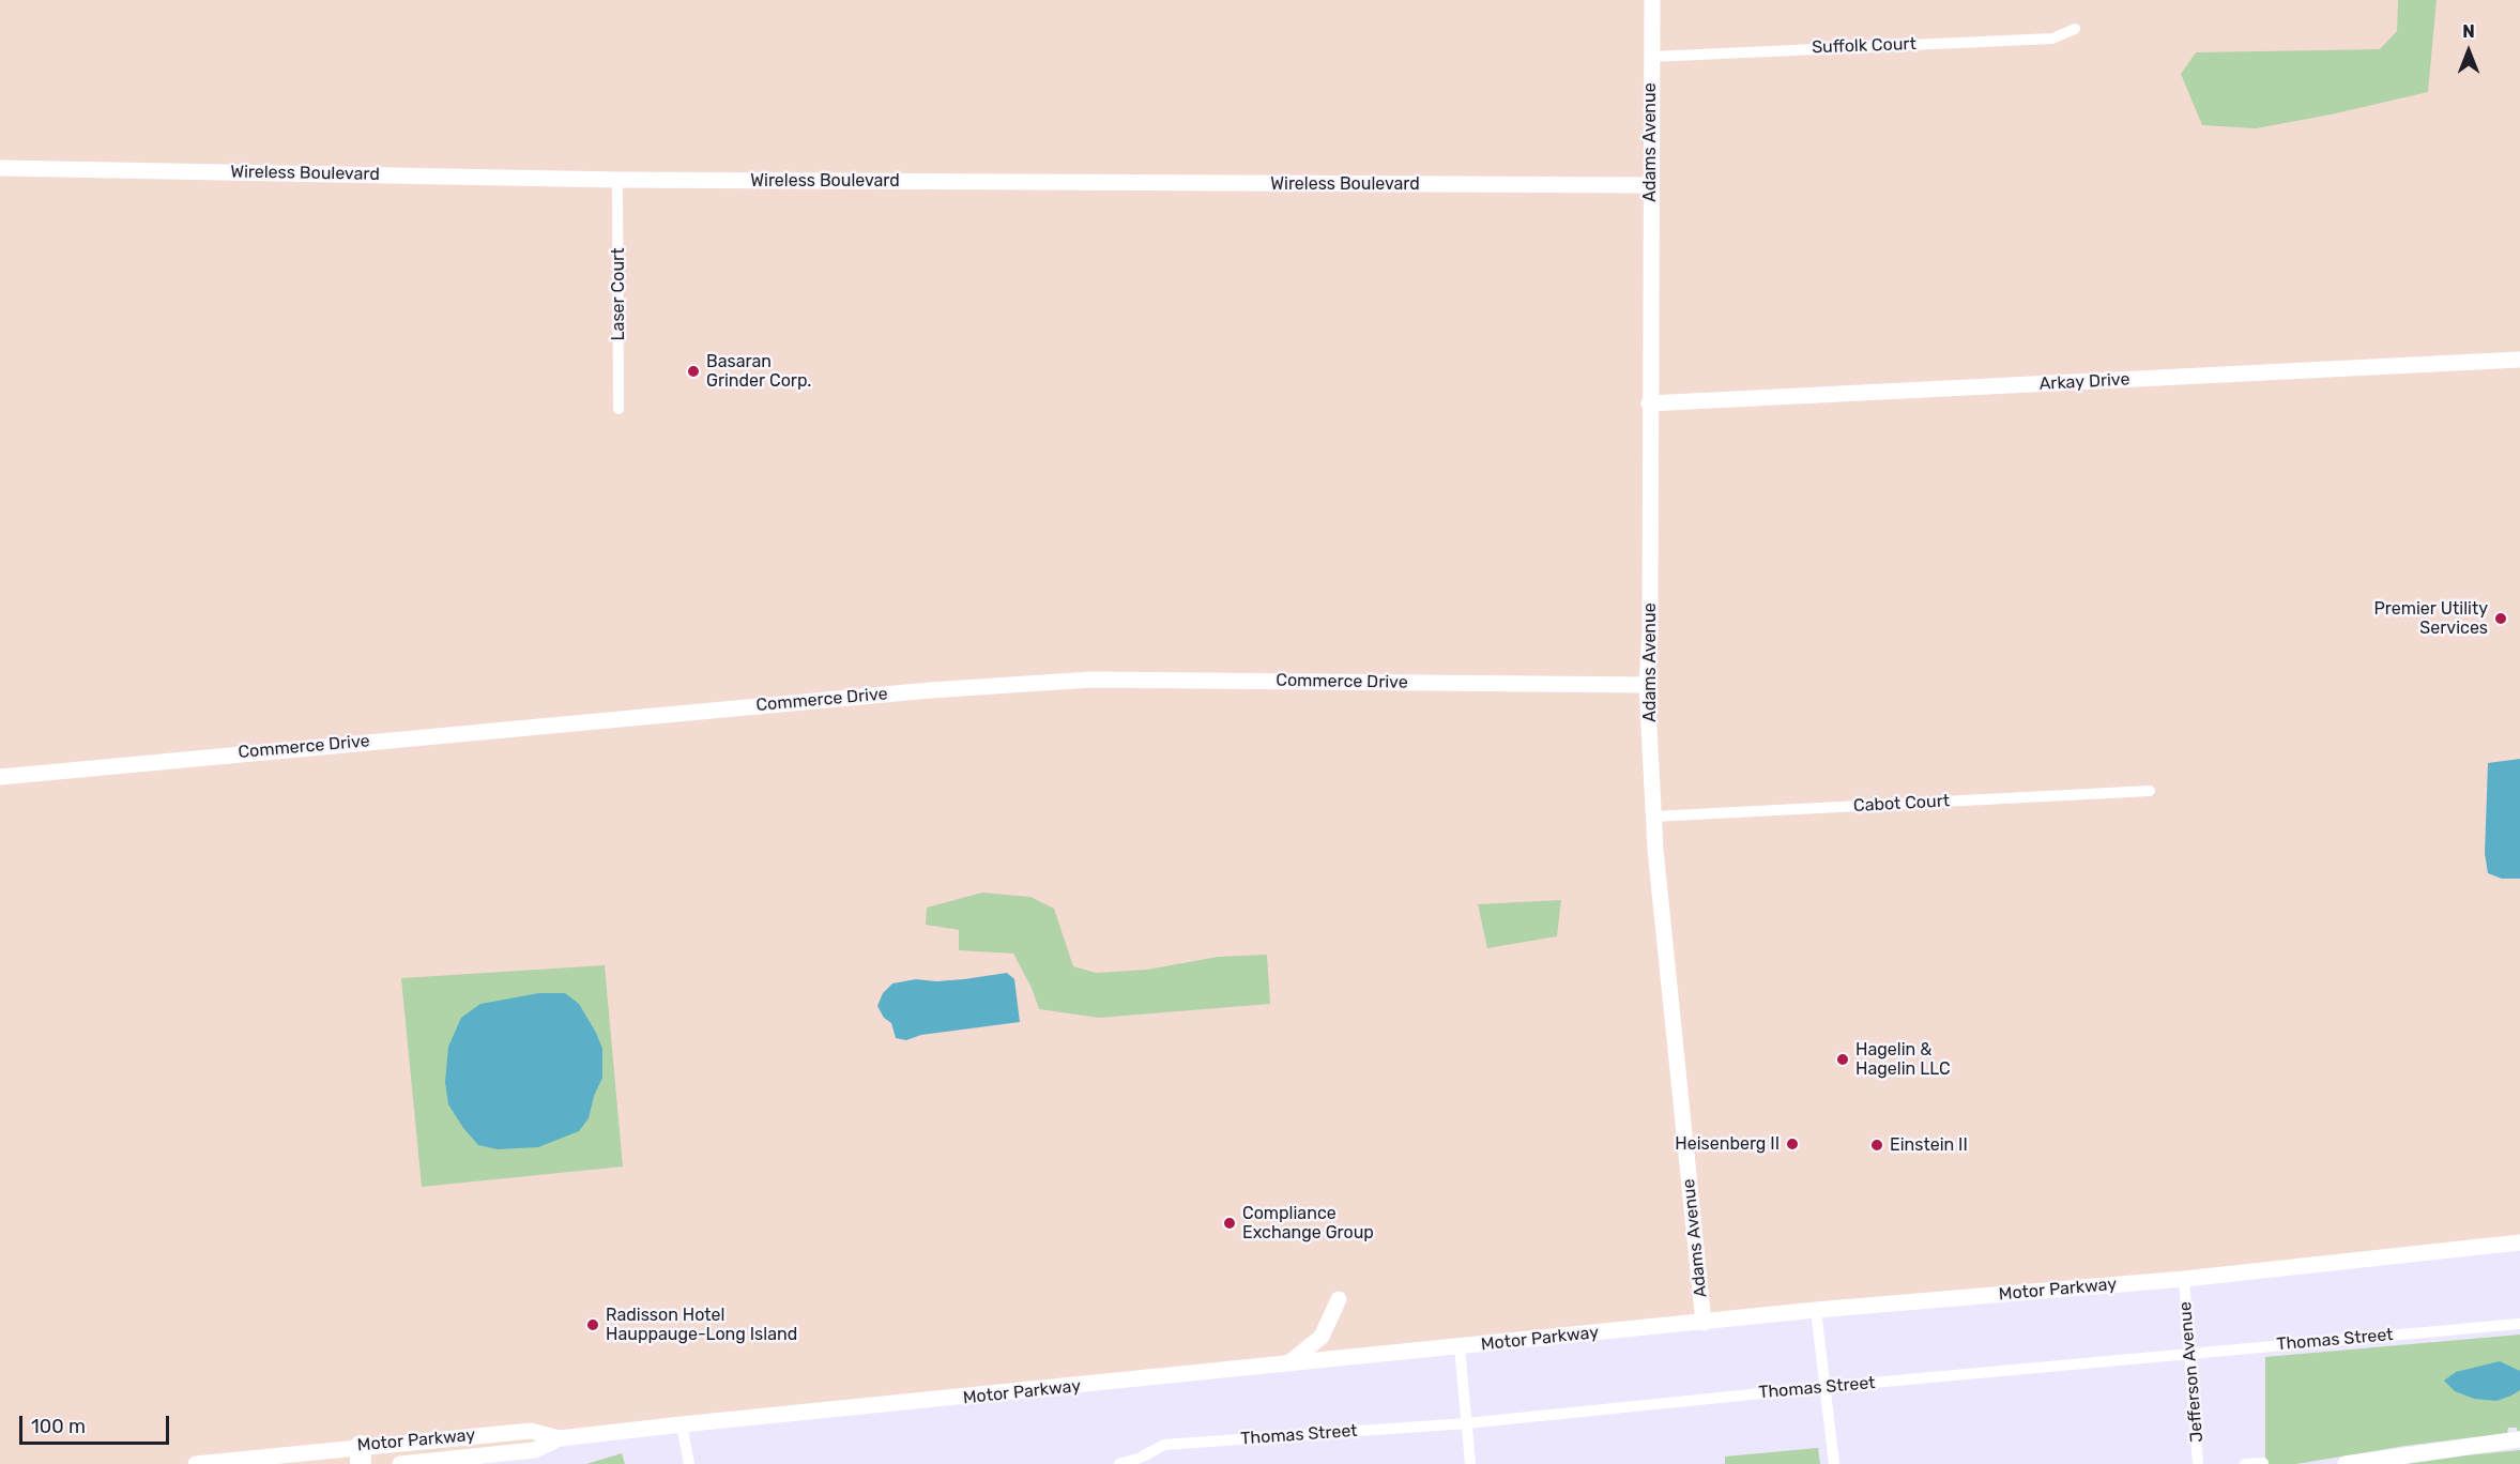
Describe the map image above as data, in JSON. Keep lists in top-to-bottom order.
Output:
{
  "streets": {
    "street": [
      "Suffolk Court",
      "Adams Avenue",
      "Wireless Boulevard",
      "Laser Court",
      "Arkay Drive",
      "Commerce Drive",
      "Cabot Court",
      "Motor Parkway",
      "Thomas Street",
      "Jefferson Avenue"
    ]
  },
  "crossings": [
    ["Suffolk Court", "Adams Avenue"],
    ["Adams Avenue", "Wireless Boulevard"],
    ["Adams Avenue", "Arkay Drive"],
    ["Adams Avenue", "Commerce Drive"],
    ["Adams Avenue", "Cabot Court"],
    ["Adams Avenue", "Motor Parkway"],
    ["Wireless Boulevard", "Laser Court"],
    ["Motor Parkway", "Jefferson Avenue"],
    ["Thomas Street", "Jefferson Avenue"]
  ],
  "places": [
    "Basaran Grinder Corp.",
    "Premier Utility Services",
    "Hagelin & Hagelin LLC",
    "Heisenberg II",
    "Einstein II",
    "Compliance Exchange Group",
    "Radisson Hotel Hauppauge-Long Island"
  ],
  "scale_bar": "100 m",
  "north": "top"
}
